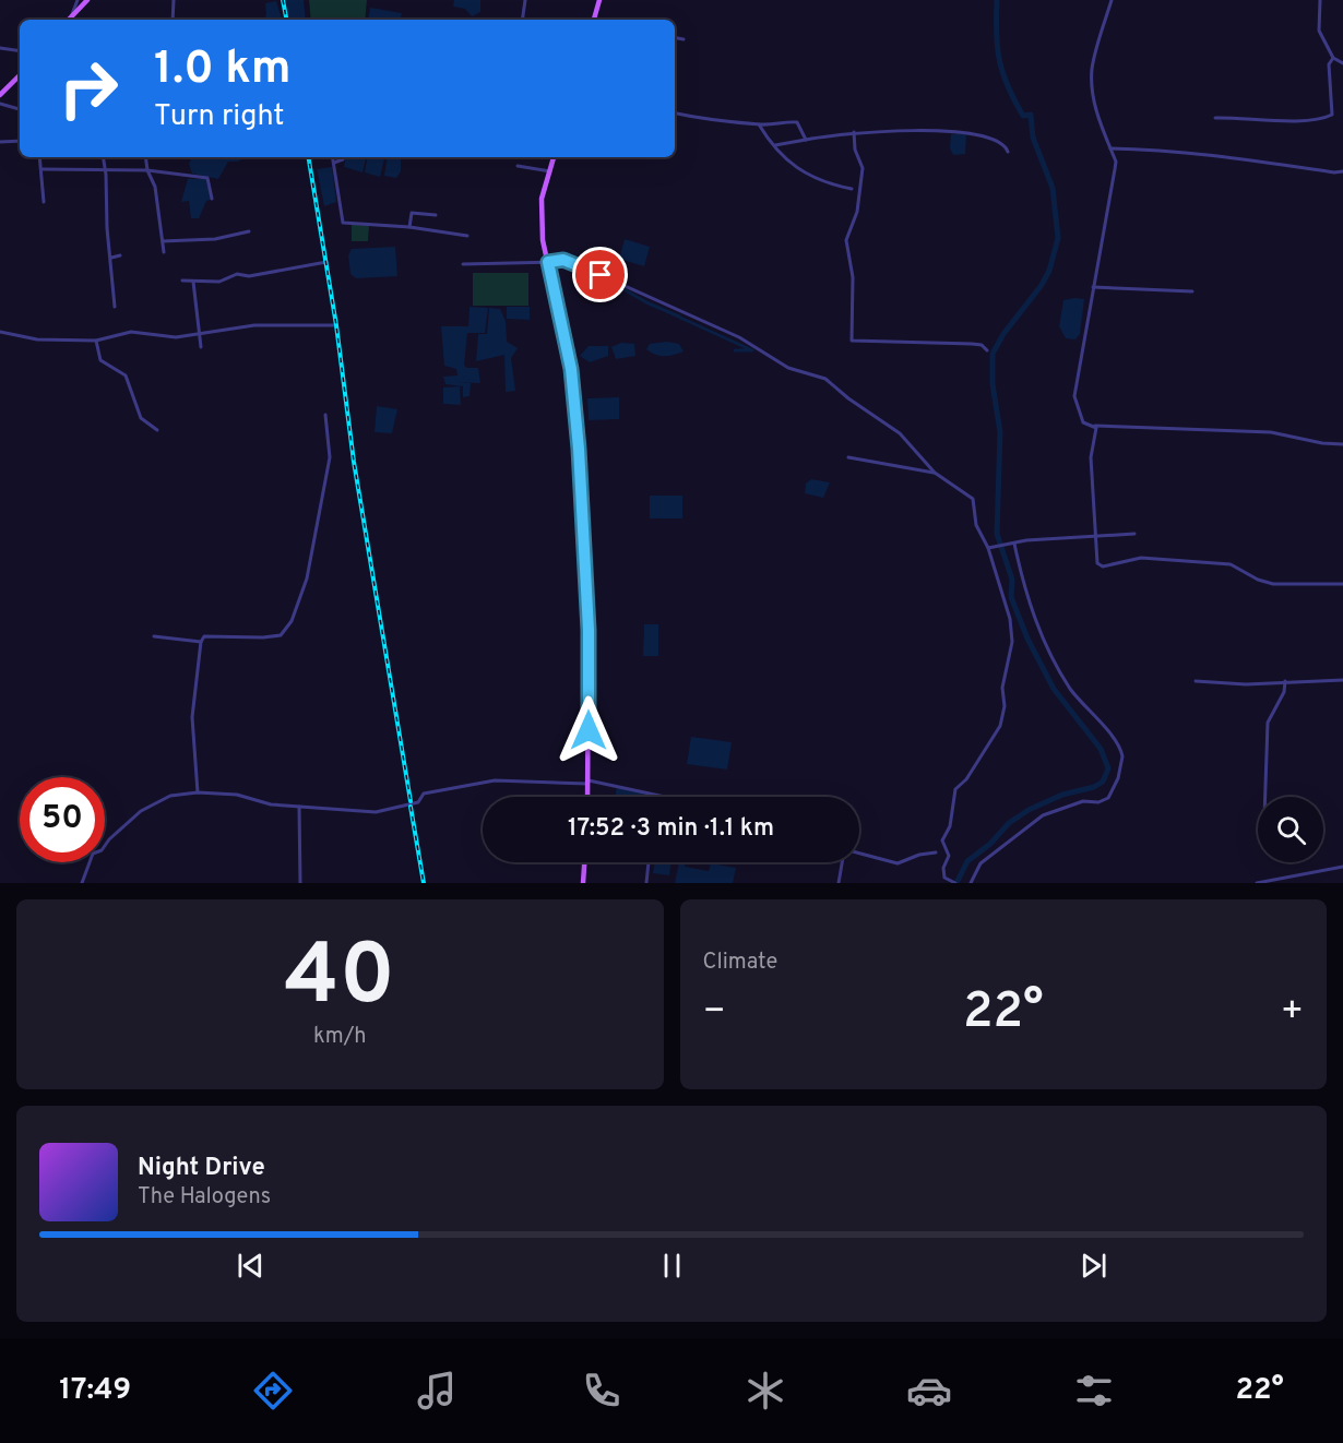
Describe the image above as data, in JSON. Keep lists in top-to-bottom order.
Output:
{
  "page": {
    "turn": ["1.0 km", "Turn right"],
    "limit": "50",
    "trip": "17:52 · 3 min · 1.1 km",
    "tile": [
      ["40", "km/h"],
      "Climate"
    ],
    "heat": ["−", "22°", "+"],
    "song": ["Night Drive", "The Halogens"],
    "tabs": ["17:49", "22°"]
  }
}
